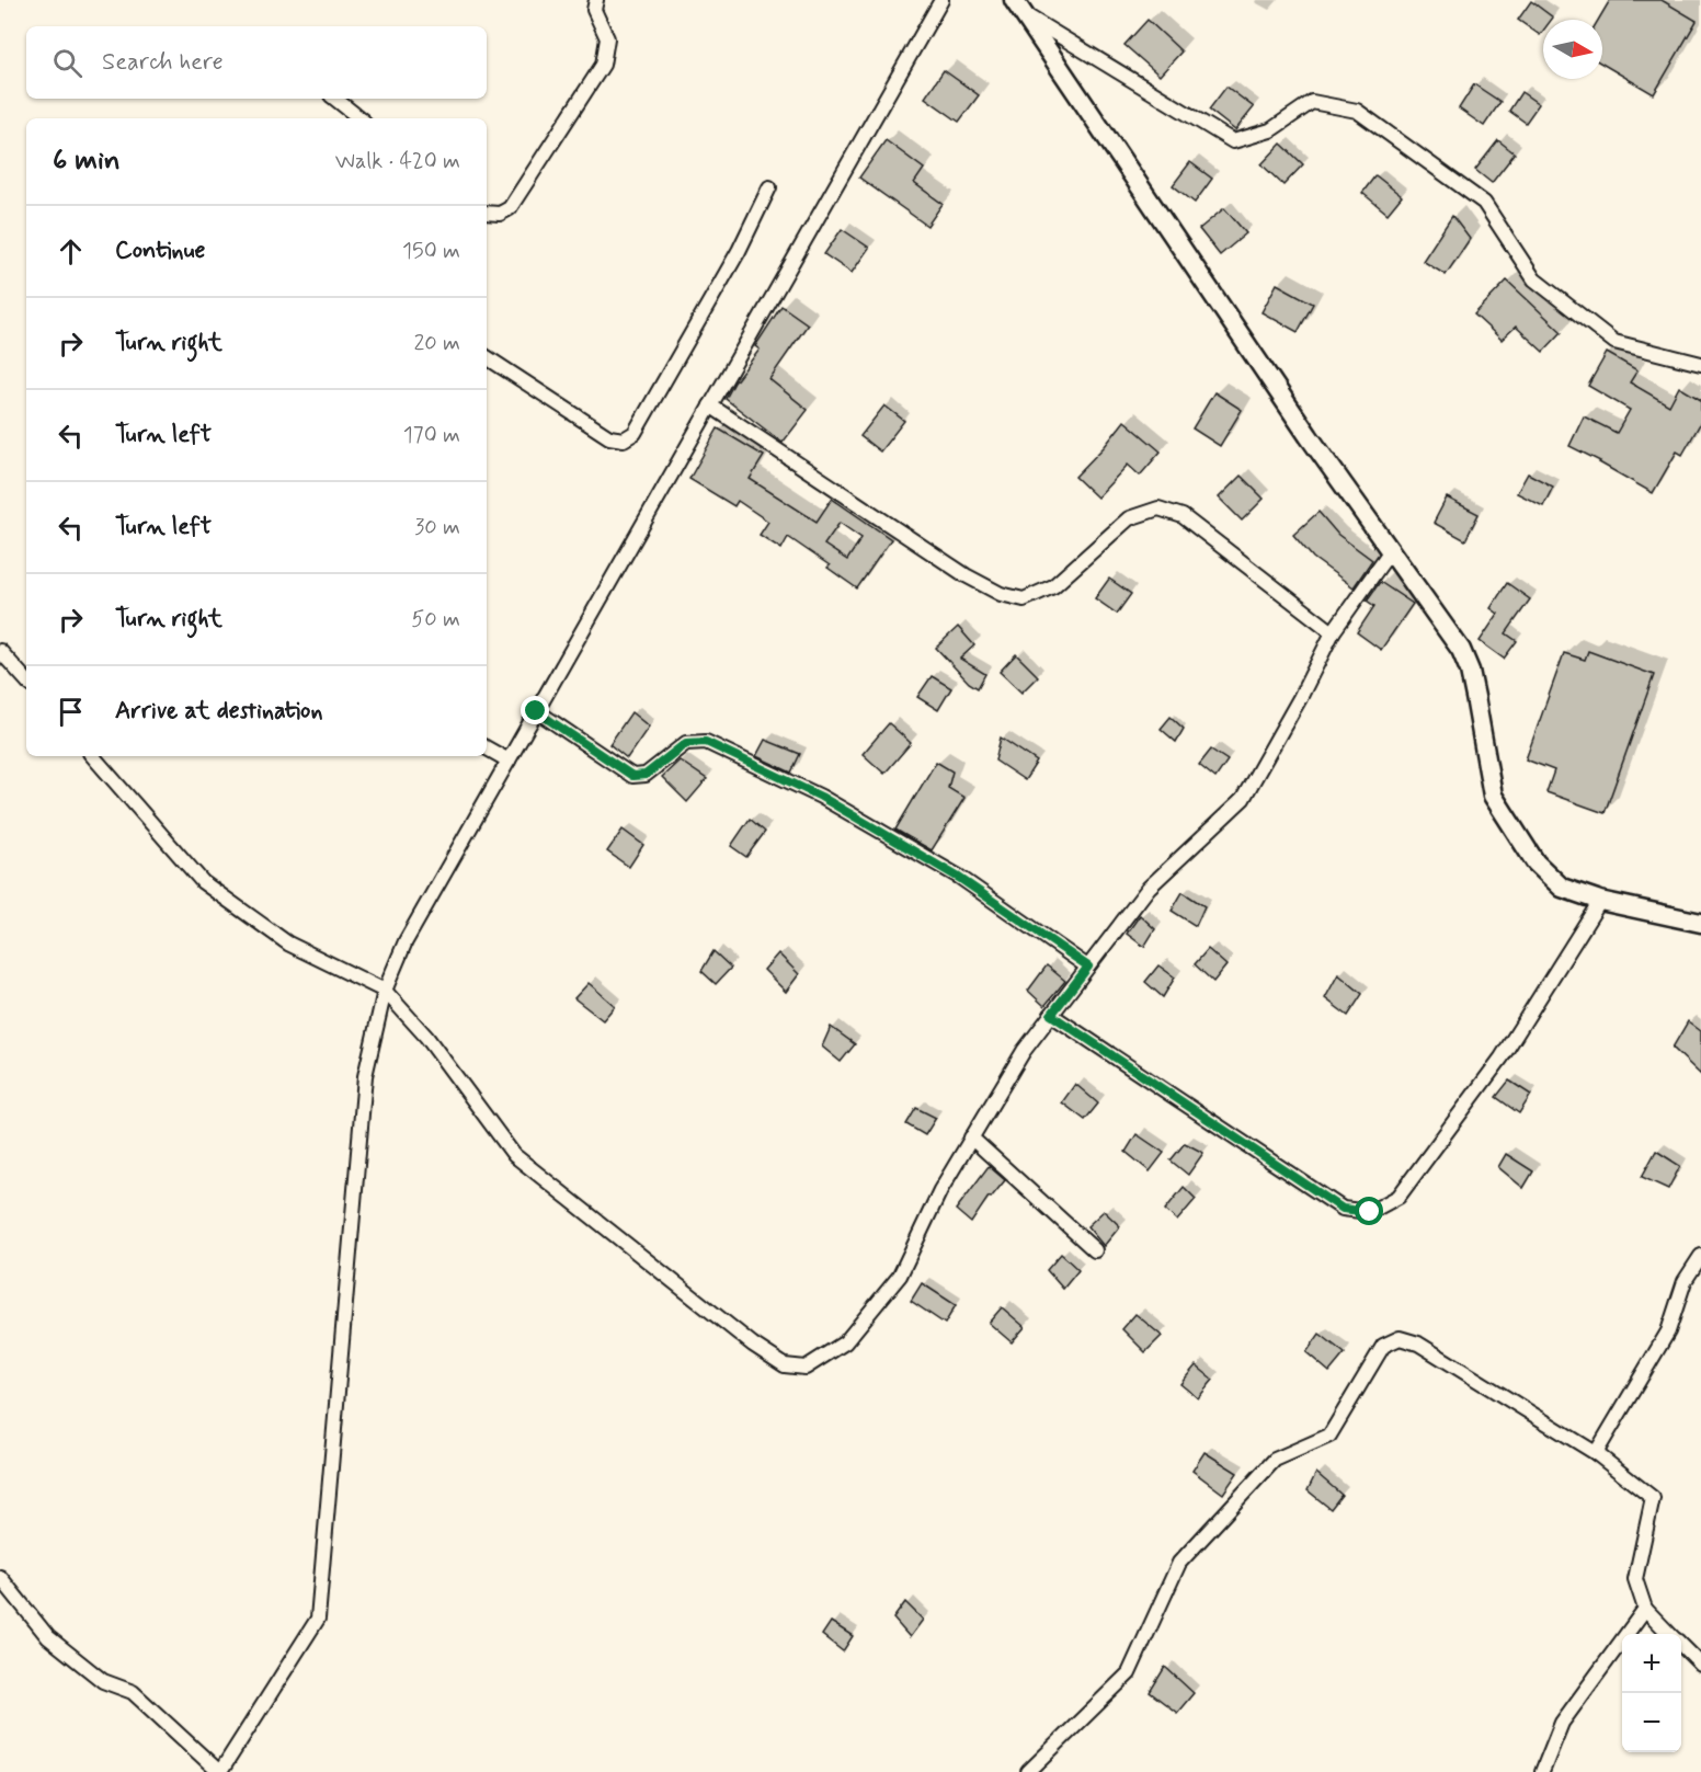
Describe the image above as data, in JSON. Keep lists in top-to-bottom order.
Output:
{
  "north": "right",
  "page": {
    "search": "Search here",
    "heading": ["6 min", "Walk · 420 m"],
    "list": [
      ["Continue", "150 m"],
      ["Turn right", "20 m"],
      ["Turn left", "170 m"],
      ["Turn left", "30 m"],
      ["Turn right", "50 m"],
      "Arrive at destination"
    ],
    "map_buttons": ["+", "−"]
  }
}
